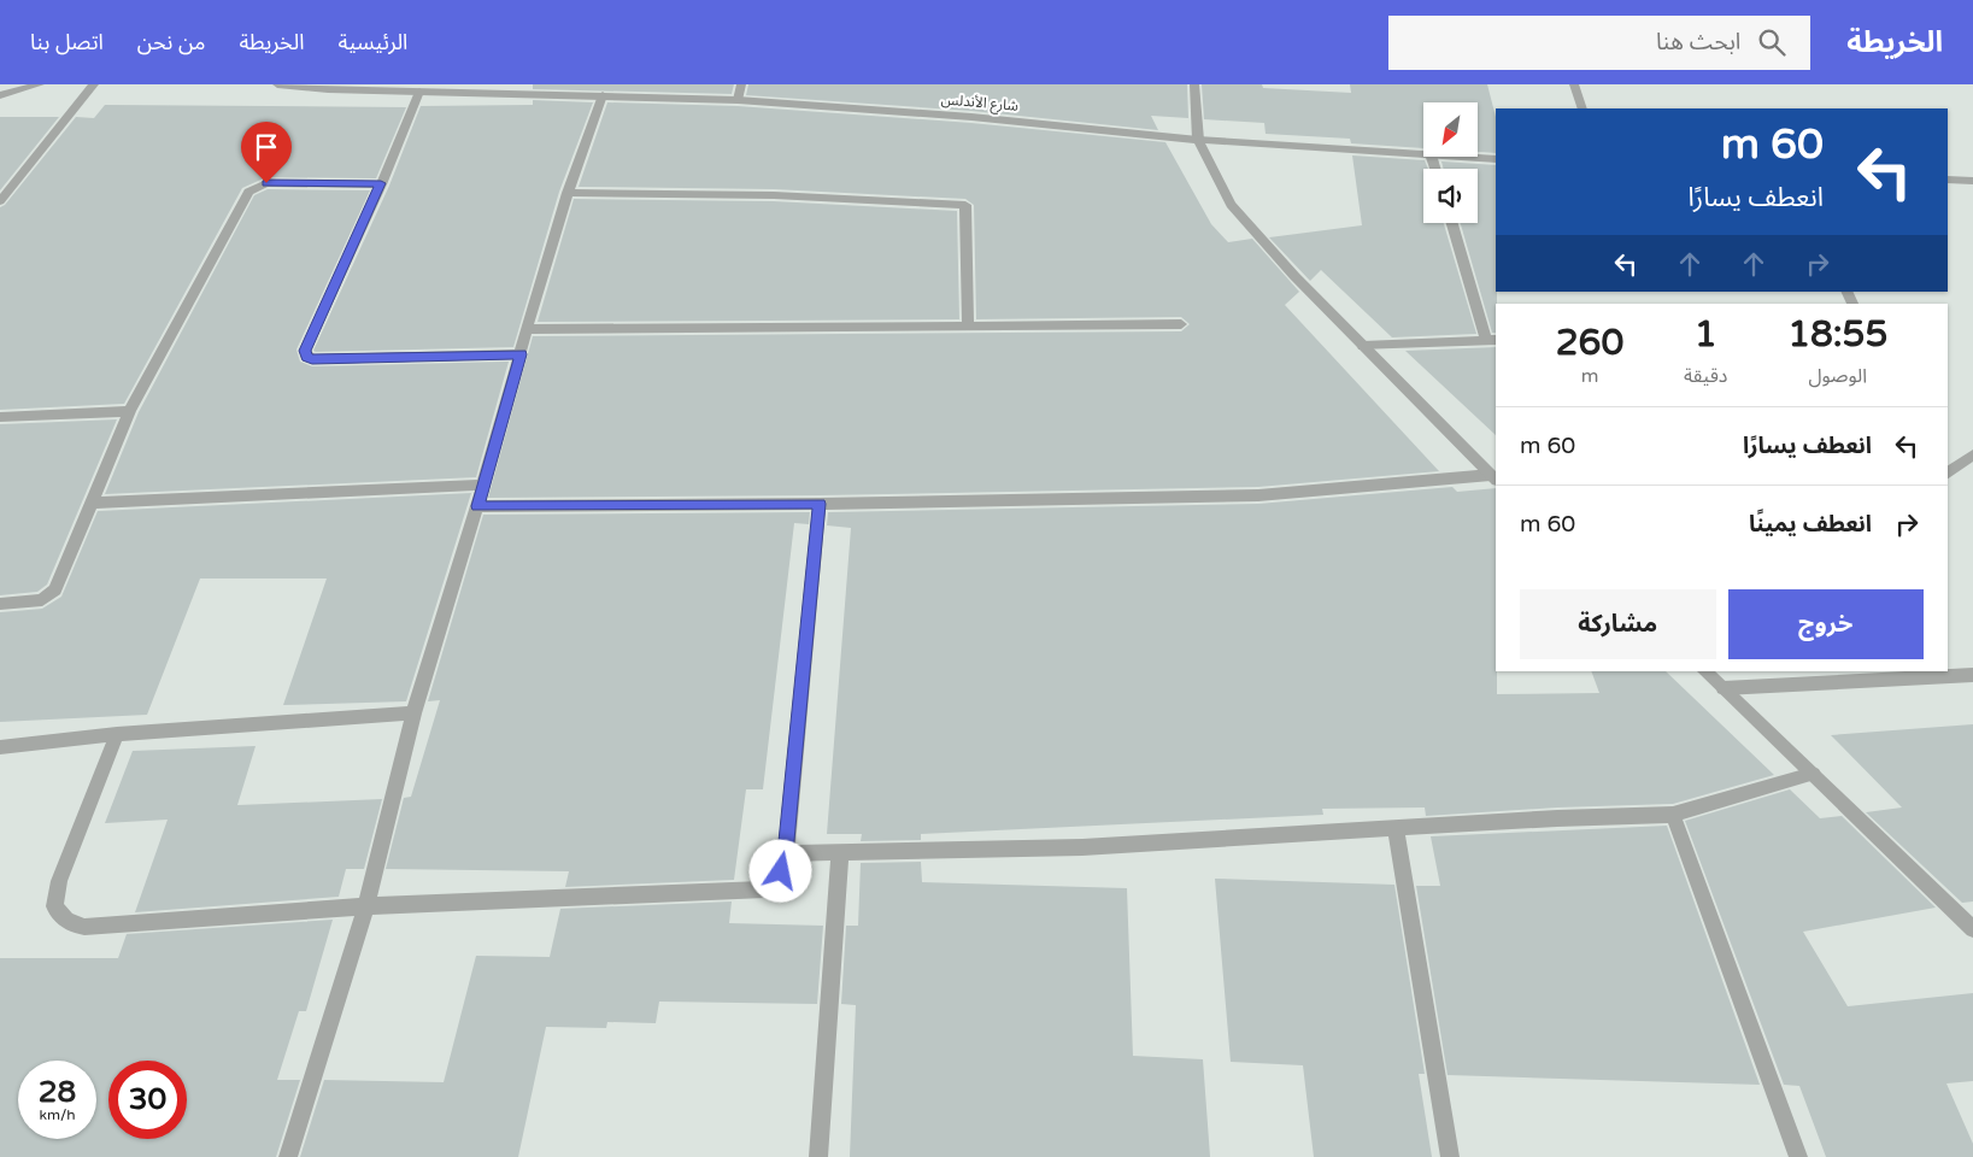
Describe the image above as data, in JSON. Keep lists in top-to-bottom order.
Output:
{
  "streets": {
    "street": ["شارع الأندلس"]
  },
  "north": "bottom left",
  "page": {
    "header": "الخريطة",
    "search": "ابحث هنا",
    "nav": [
      "الرئيسية",
      "الخريطة",
      "من نحن",
      "اتصل بنا"
    ],
    "turn": ["60 m", "انعطف يسارًا"],
    "eta": [
      "18:55",
      "الوصول",
      "1",
      "دقيقة",
      "260",
      "m"
    ],
    "list": [
      {
        "name": "انعطف يسارًا",
        "value": "60 m"
      },
      {
        "name": "انعطف يمينًا",
        "value": "60 m"
      }
    ],
    "buttons": ["خروج", "مشاركة"],
    "speed": "28 km/h",
    "limit": "30"
  }
}
